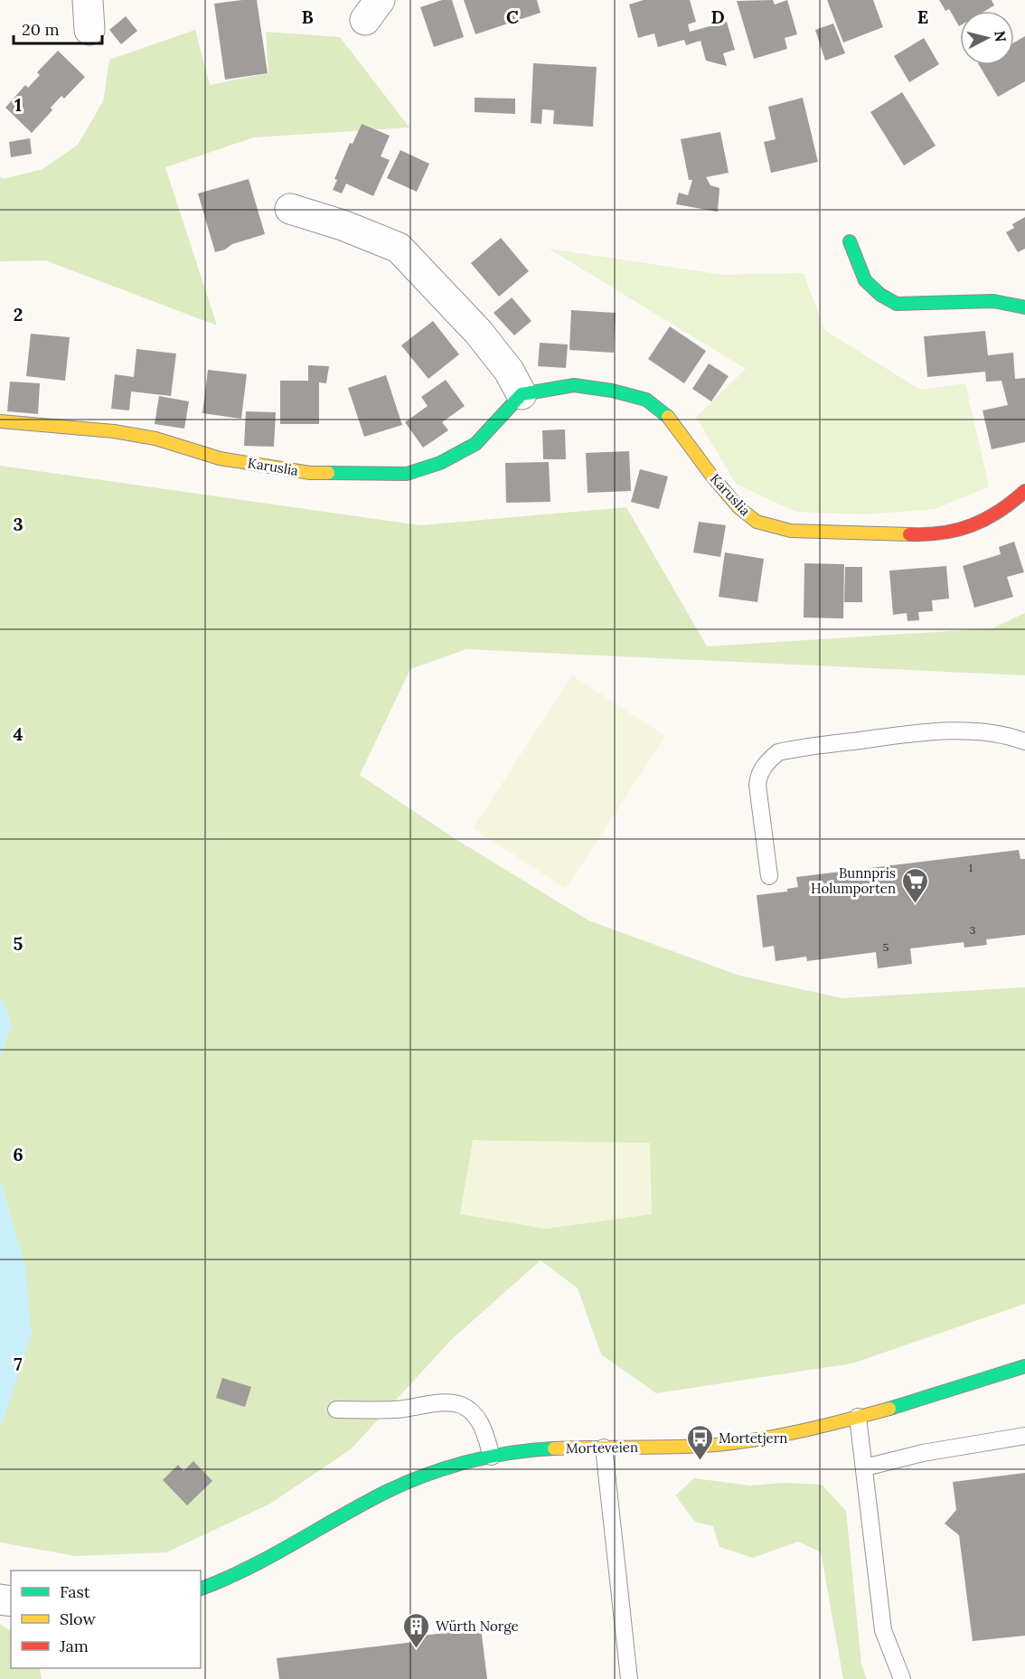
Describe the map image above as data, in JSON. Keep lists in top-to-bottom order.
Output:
{
  "streets": {
    "street": ["Karuslia", "Morteveien"]
  },
  "places": {
    "supermarket": ["Bunnpris Holumporten"],
    "bus stop": ["Mortetjern"],
    "building": ["Würth Norge"]
  },
  "house_numbers": ["1", "3", "5"],
  "legend": ["Fast", "Slow", "Jam"],
  "scale_bar": "20 m",
  "north": "right",
  "grid": {
    "columns": [
      "B",
      "C",
      "D",
      "E"
    ],
    "rows": [
      "1",
      "2",
      "3",
      "4",
      "5",
      "6",
      "7"
    ]
  }
}
